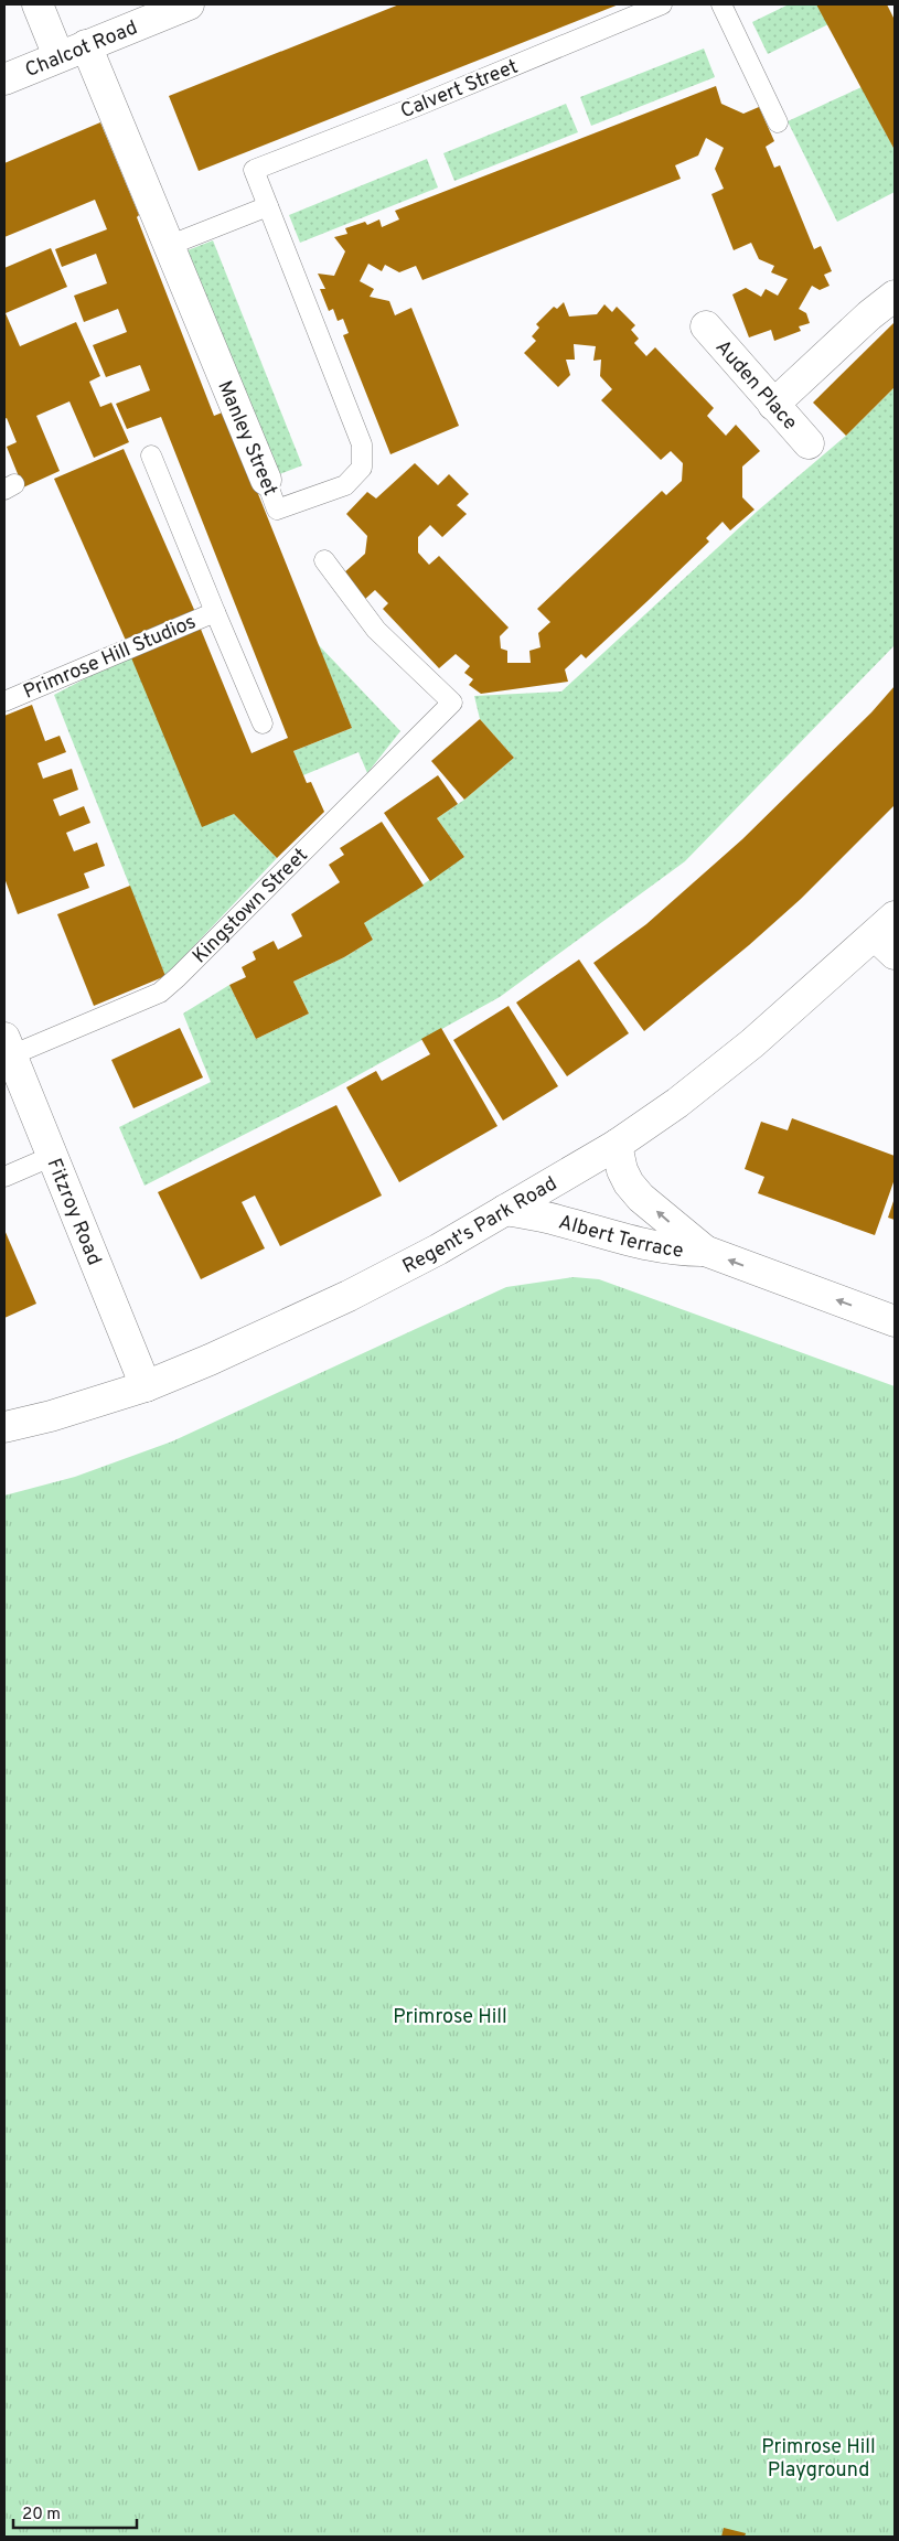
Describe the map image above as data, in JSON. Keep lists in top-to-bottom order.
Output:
{
  "streets": {
    "street": [
      "Chalcot Road",
      "Auden Place",
      "Manley Street",
      "Fitzroy Road",
      "Regent's Park Road",
      "Albert Terrace"
    ],
    "lane": ["Calvert Street", "Primrose Hill Studios", "Kingstown Street"]
  },
  "crossings": [
    ["Chalcot Road", "Manley Street"],
    ["Calvert Street", "Manley Street"],
    ["Kingstown Street", "Fitzroy Road"],
    ["Fitzroy Road", "Regent's Park Road"],
    ["Regent's Park Road", "Albert Terrace"]
  ],
  "parks": ["Primrose Hill", "Primrose Hill Playground"],
  "scale_bar": "20 m"
}
